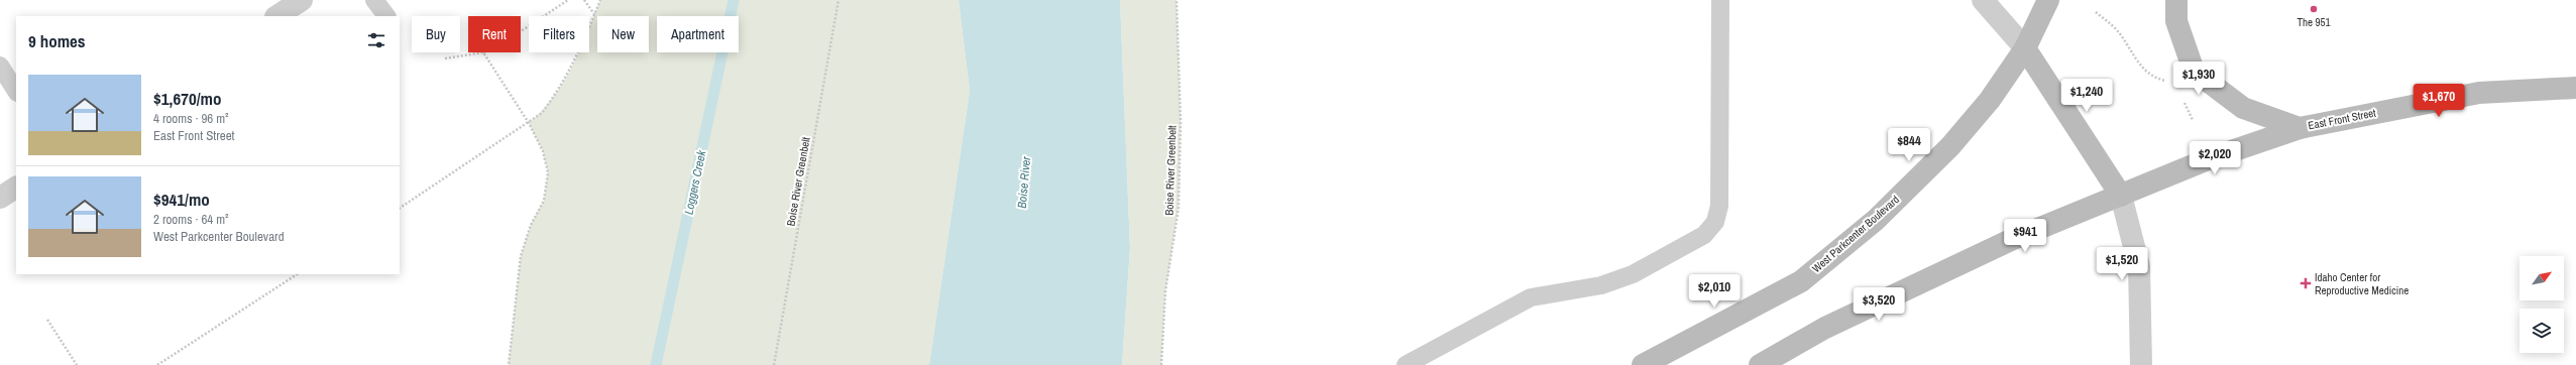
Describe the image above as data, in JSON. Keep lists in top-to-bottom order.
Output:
{
  "streets": {
    "main road": ["East Front Street", "West Parkcenter Boulevard"],
    "path": ["Boise River Greenbelt"]
  },
  "water": ["Loggers Creek", "Boise River"],
  "places": {
    "other": ["The 951"],
    "health": ["Idaho Center for Reproductive Medicine"]
  },
  "north": "top right",
  "page": {
    "chip": [
      "Buy",
      "Rent",
      "Filters",
      "New",
      "Apartment"
    ],
    "heading": "9 homes",
    "price": [
      "$1,930",
      "$1,240",
      "$1,670",
      "$844",
      "$2,020",
      "$941",
      "$1,520",
      "$2,010",
      "$3,520"
    ],
    "list": [
      {
        "name": "$1,670/mo",
        "note": "4 rooms · 96 m² · East Front Street"
      },
      {
        "name": "$941/mo",
        "note": "2 rooms · 64 m² · West Parkcenter Boulevard"
      }
    ]
  }
}
